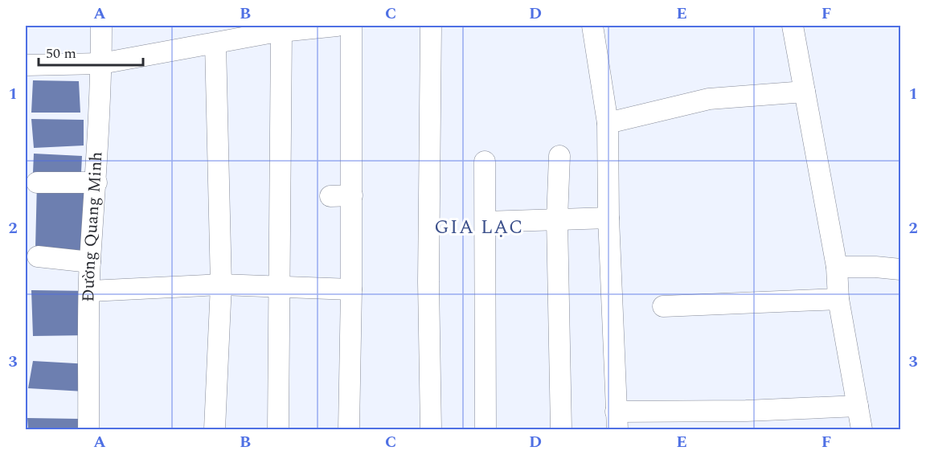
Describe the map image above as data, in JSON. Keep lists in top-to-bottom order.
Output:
{
  "streets": {
    "street": ["Đường Quang Minh"]
  },
  "districts": ["GIA LẠC"],
  "scale_bar": "50 m",
  "grid": {
    "columns": [
      "A",
      "B",
      "C",
      "D",
      "E",
      "F"
    ],
    "rows": ["1", "2", "3"]
  }
}
